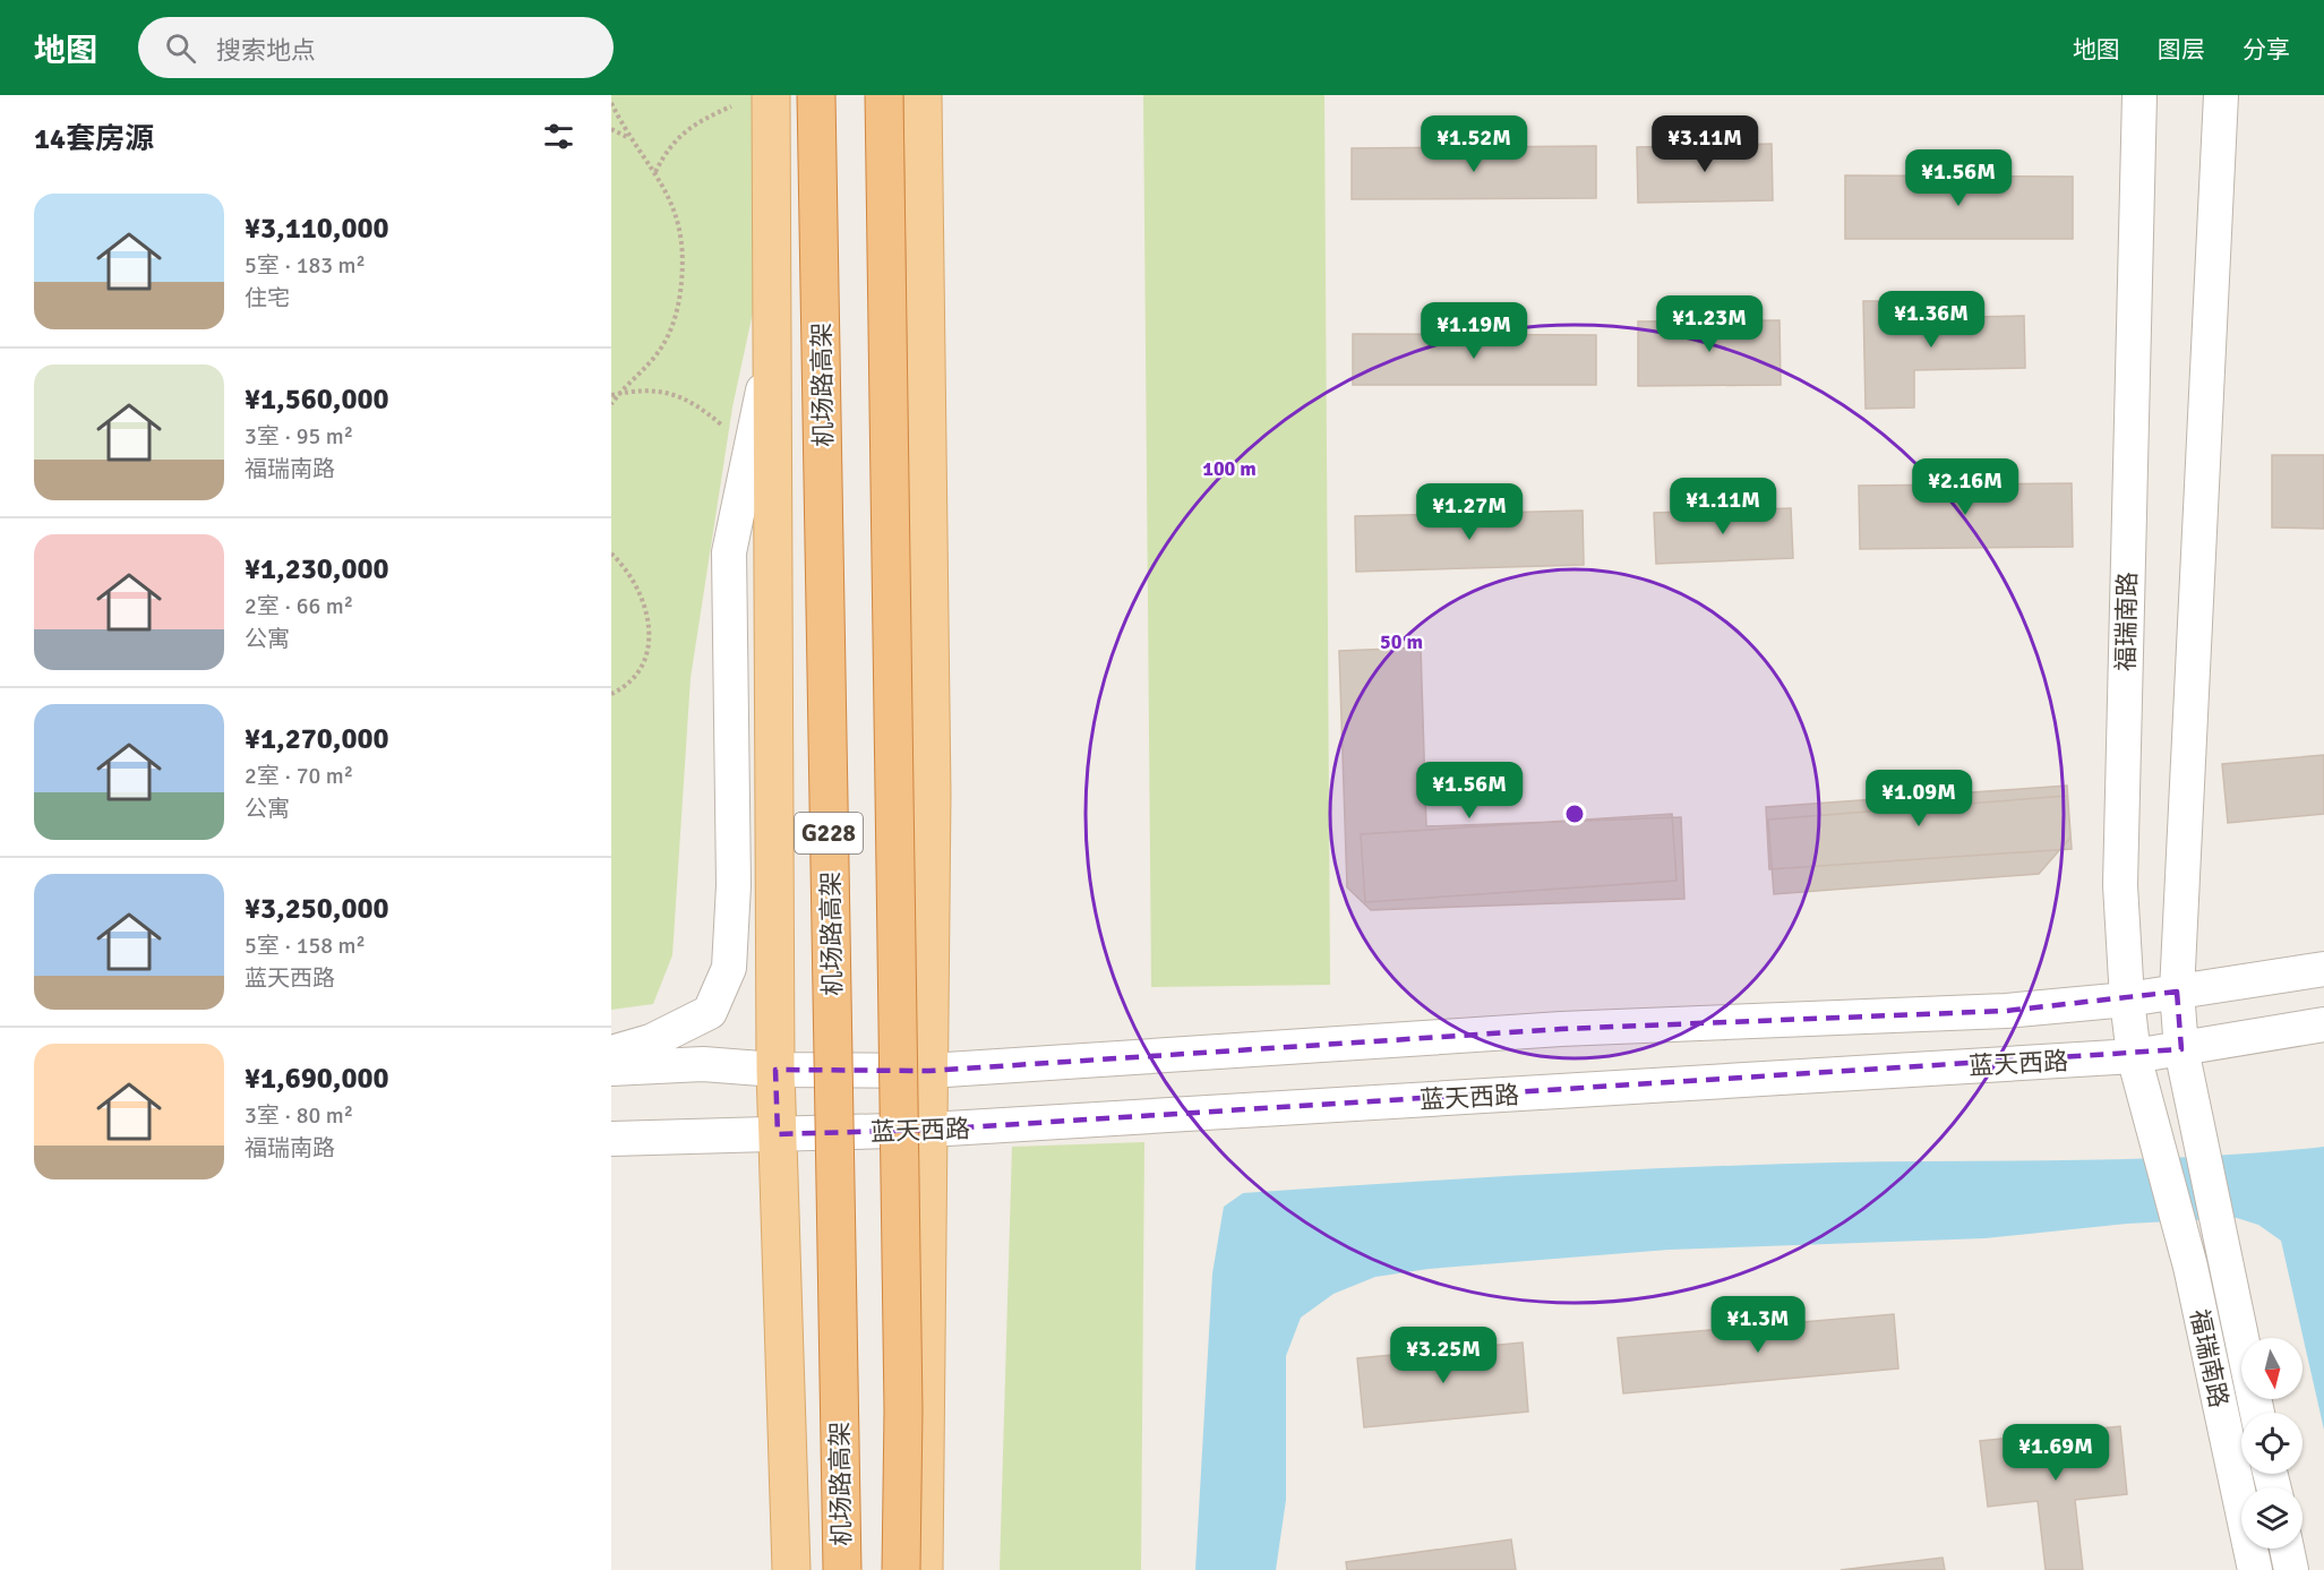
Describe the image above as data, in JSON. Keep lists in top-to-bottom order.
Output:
{
  "streets": {
    "highway": ["机场路高架", "G228"],
    "street": ["福瑞南路", "蓝天西路"]
  },
  "crossings": [
    ["福瑞南路", "蓝天西路"]
  ],
  "north": "bottom",
  "page": {
    "header": "地图",
    "search": "搜索地点",
    "nav": ["地图", "图层", "分享"],
    "heading": "14套房源",
    "price": [
      "¥1.52M",
      "¥3.11M",
      "¥1.56M",
      "¥1.36M",
      "¥1.23M",
      "¥1.19M",
      "¥2.16M",
      "¥1.11M",
      "¥1.27M",
      "¥1.56M",
      "¥1.09M",
      "¥1.3M",
      "¥3.25M",
      "¥1.69M"
    ],
    "list": [
      {
        "name": "¥3,110,000",
        "note": "5室 · 183 m² · 住宅"
      },
      {
        "name": "¥1,560,000",
        "note": "3室 · 95 m² · 福瑞南路"
      },
      {
        "name": "¥1,230,000",
        "note": "2室 · 66 m² · 公寓"
      },
      {
        "name": "¥1,270,000",
        "note": "2室 · 70 m² · 公寓"
      },
      {
        "name": "¥3,250,000",
        "note": "5室 · 158 m² · 蓝天西路"
      },
      {
        "name": "¥1,690,000",
        "note": "3室 · 80 m² · 福瑞南路"
      }
    ]
  },
  "rings": ["100 m", "50 m"]
}
